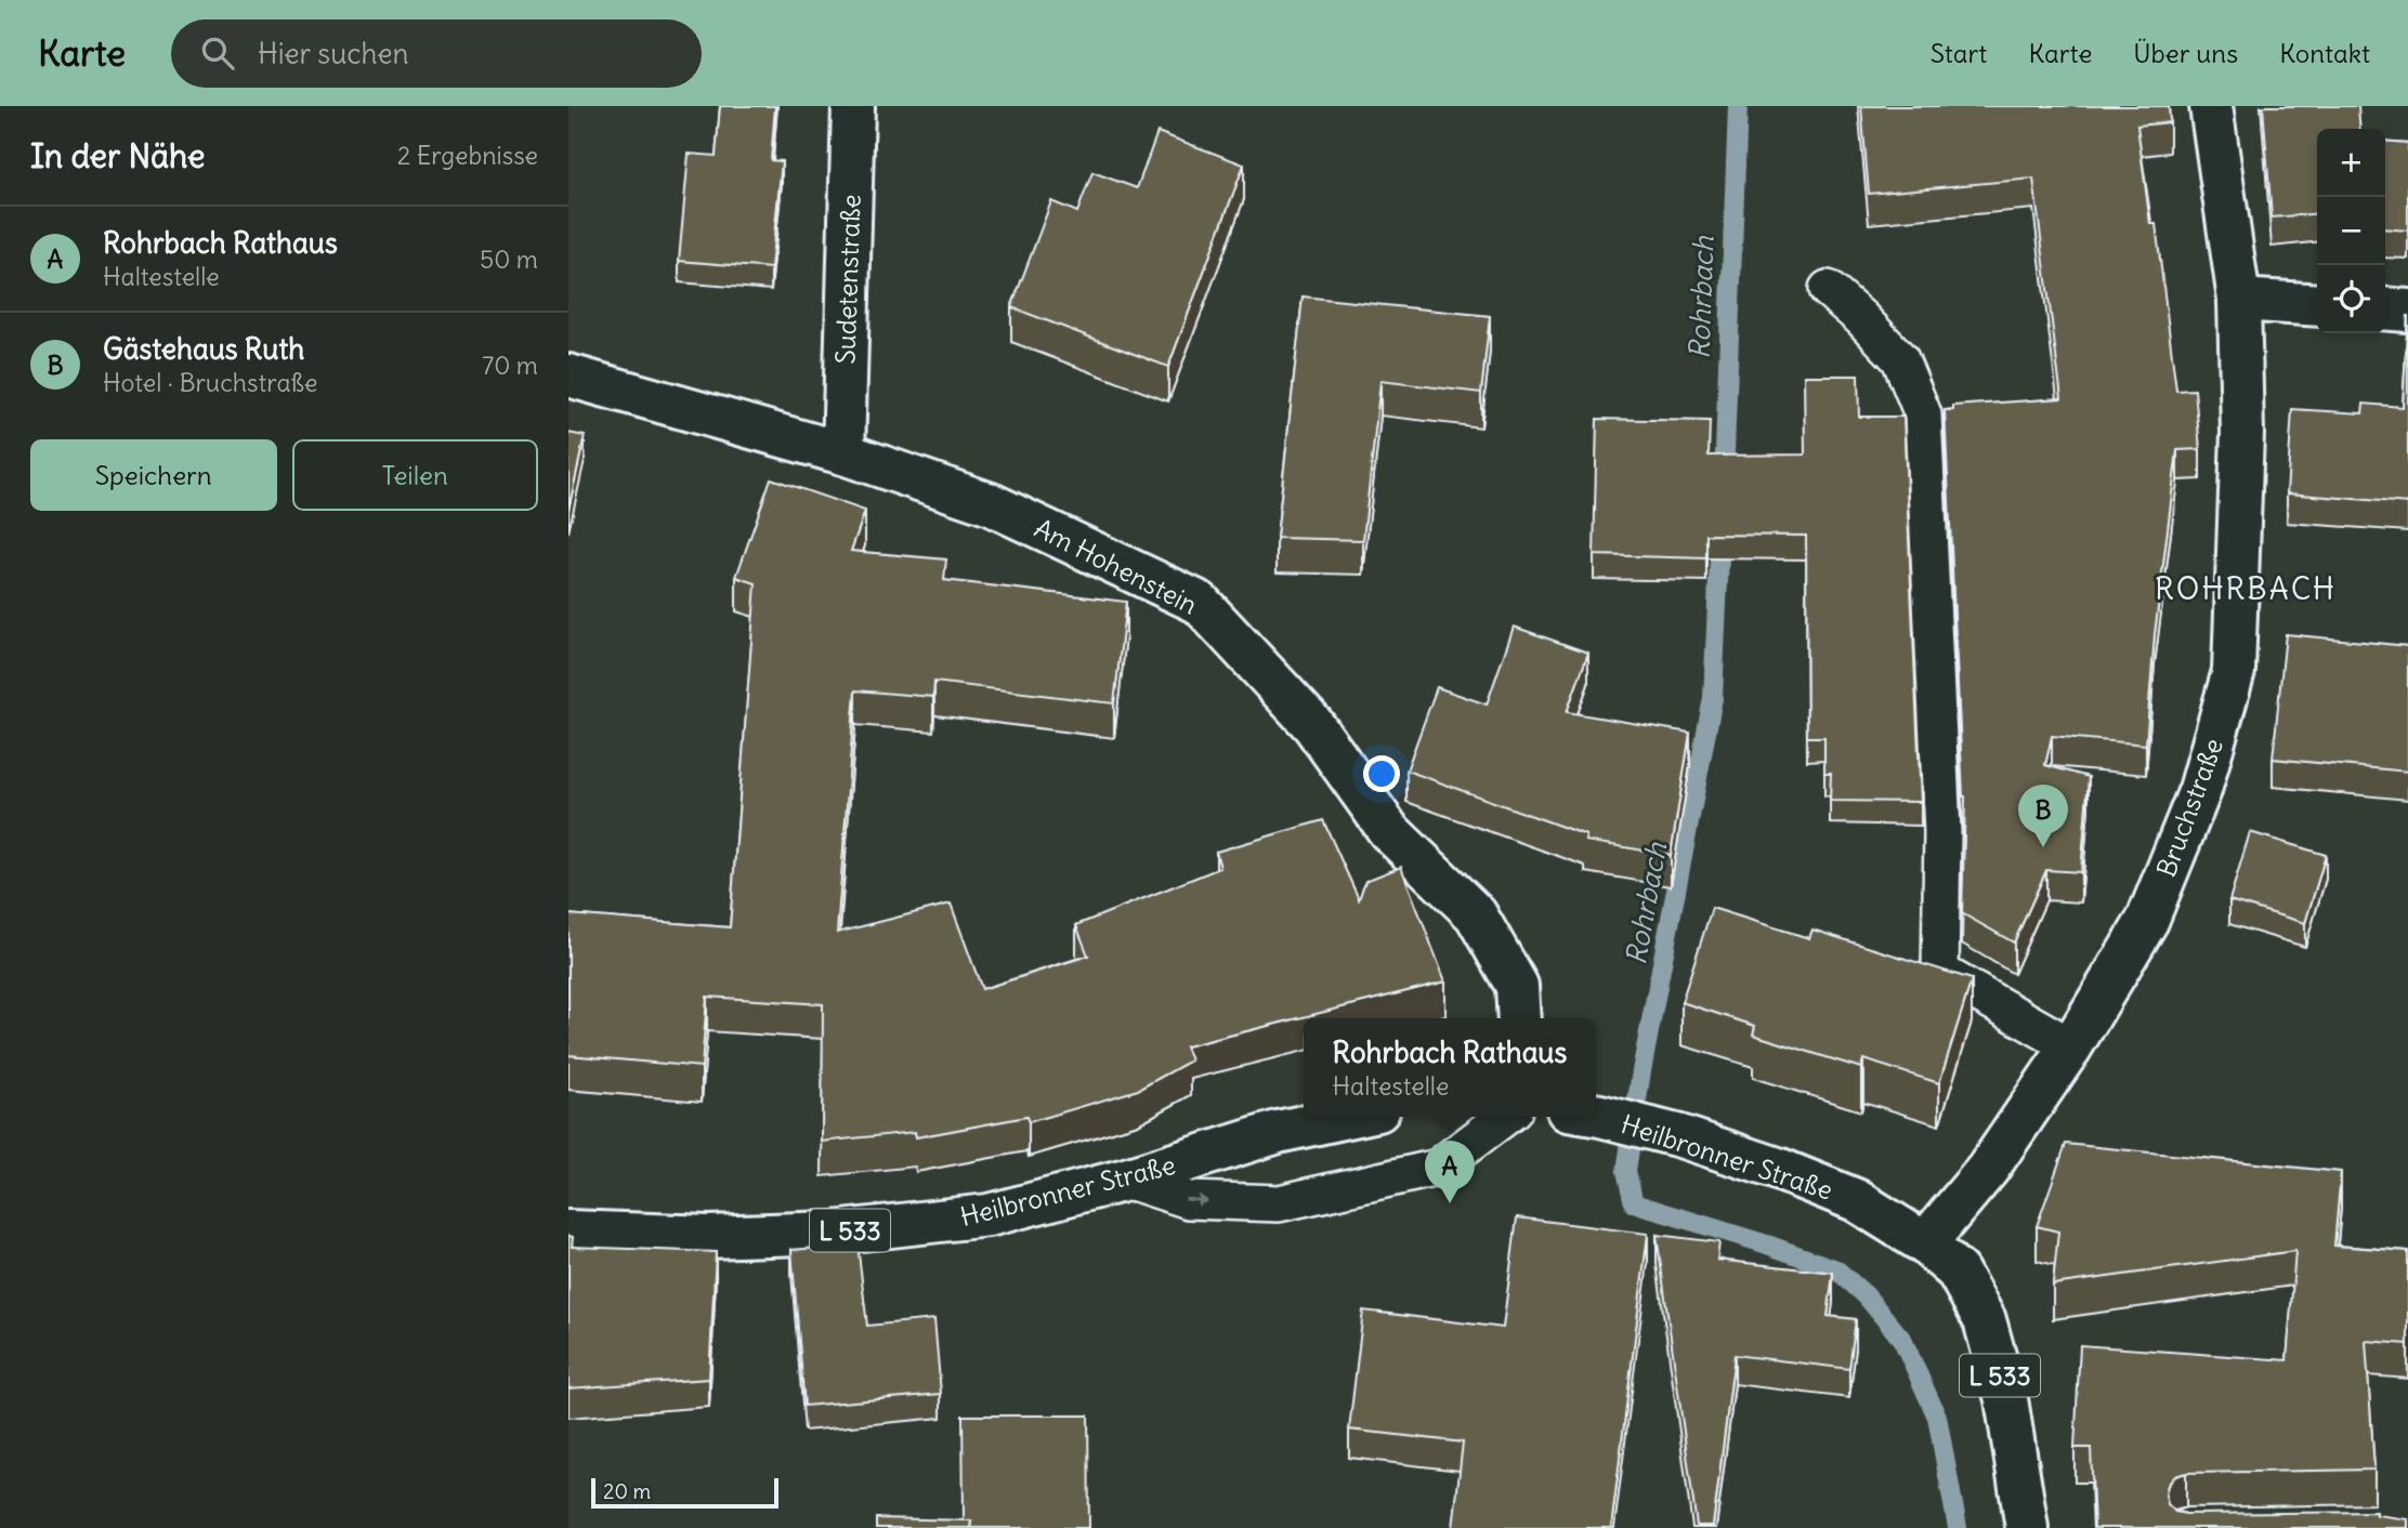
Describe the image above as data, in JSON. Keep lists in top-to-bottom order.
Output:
{
  "streets": {
    "street": [
      "Sudetenstraße",
      "Am Hohenstein",
      "Bruchstraße",
      "Heilbronner Straße",
      "L 533"
    ]
  },
  "crossings": [
    ["Sudetenstraße", "Am Hohenstein"],
    ["Bruchstraße", "Heilbronner Straße"]
  ],
  "districts": ["ROHRBACH"],
  "water": ["Rohrbach"],
  "scale_bar": "20 m",
  "page": {
    "header": "Karte",
    "search": "Hier suchen",
    "nav": [
      "Start",
      "Karte",
      "Über uns",
      "Kontakt"
    ],
    "heading": ["In der Nähe", "2 Ergebnisse"],
    "map_buttons": ["+", "−"],
    "list": [
      {
        "mark": "A",
        "name": "Rohrbach Rathaus",
        "note": "Haltestelle",
        "value": "50 m"
      },
      {
        "mark": "B",
        "name": "Gästehaus Ruth",
        "note": "Hotel · Bruchstraße",
        "value": "70 m"
      }
    ],
    "buttons": ["Speichern", "Teilen"],
    "pins": ["B", "A"],
    "popup": ["Rohrbach Rathaus", "Haltestelle"],
    "scale": "20 m"
  }
}
